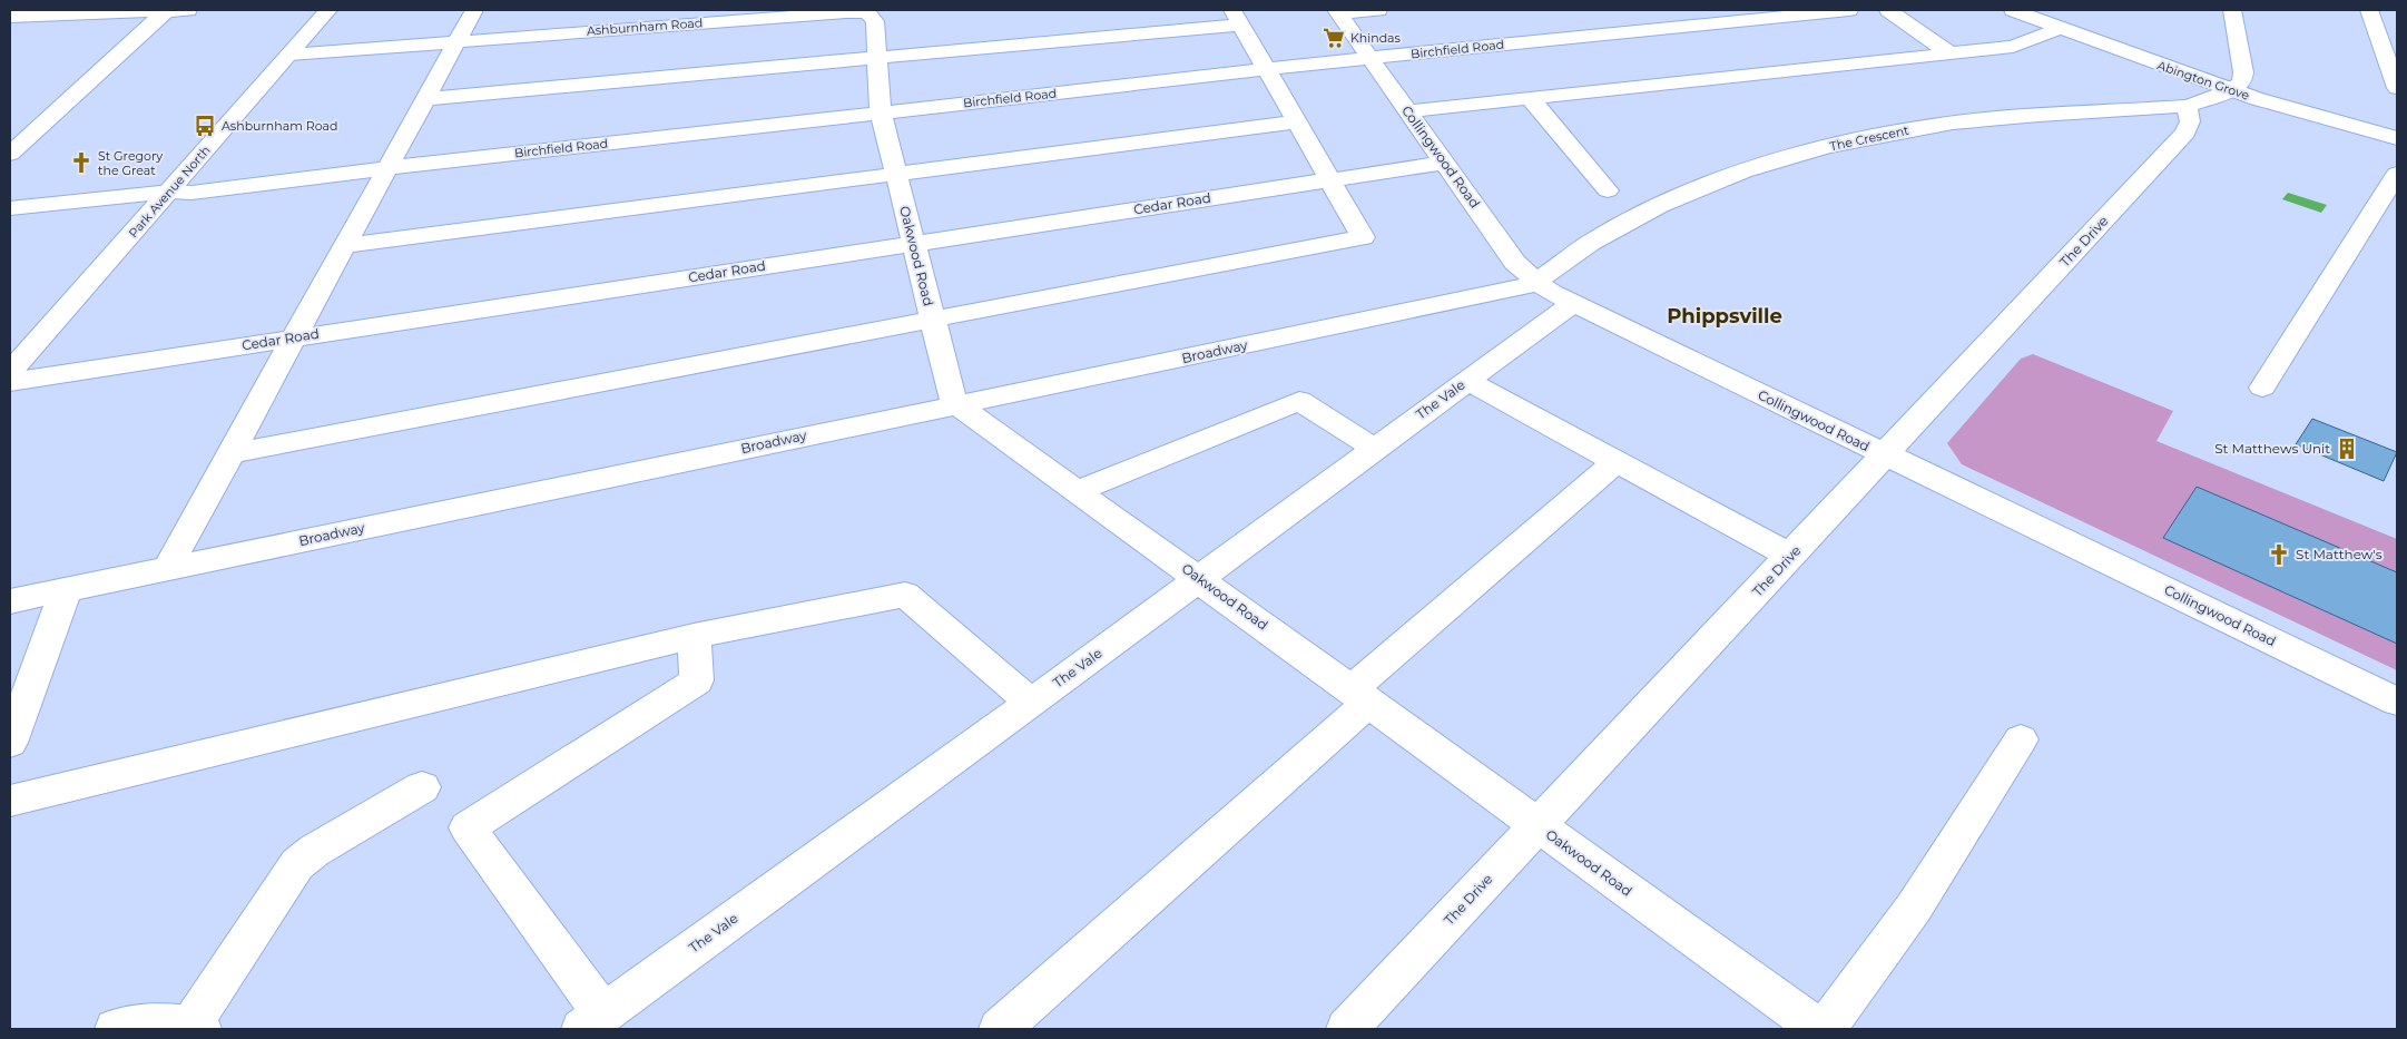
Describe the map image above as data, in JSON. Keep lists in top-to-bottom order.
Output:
{
  "streets": {
    "street": [
      "Ashburnham Road",
      "Birchfield Road",
      "Abington Grove",
      "The Crescent",
      "Collingwood Road",
      "Park Avenue North",
      "Cedar Road",
      "The Drive",
      "Oakwood Road",
      "Broadway",
      "The Vale"
    ]
  },
  "crossings": [
    ["Ashburnham Road", "Park Avenue North"],
    ["Ashburnham Road", "Oakwood Road"],
    ["Birchfield Road", "Collingwood Road"],
    ["Birchfield Road", "Park Avenue North"],
    ["Birchfield Road", "Oakwood Road"],
    ["Abington Grove", "The Crescent"],
    ["The Crescent", "Collingwood Road"],
    ["The Crescent", "The Drive"],
    ["The Crescent", "Broadway"],
    ["Collingwood Road", "Cedar Road"],
    ["Collingwood Road", "The Drive"],
    ["Collingwood Road", "Broadway"],
    ["Collingwood Road", "The Vale"],
    ["Cedar Road", "Oakwood Road"],
    ["The Drive", "Oakwood Road"],
    ["Oakwood Road", "Broadway"],
    ["Oakwood Road", "The Vale"]
  ],
  "districts": ["Phippsville"],
  "places": {
    "supermarket": ["Khindas"],
    "bus stop": ["Ashburnham Road"],
    "church": ["St Gregory the Great", "St Matthew's"],
    "building": ["St Matthews Unit"]
  }
}
